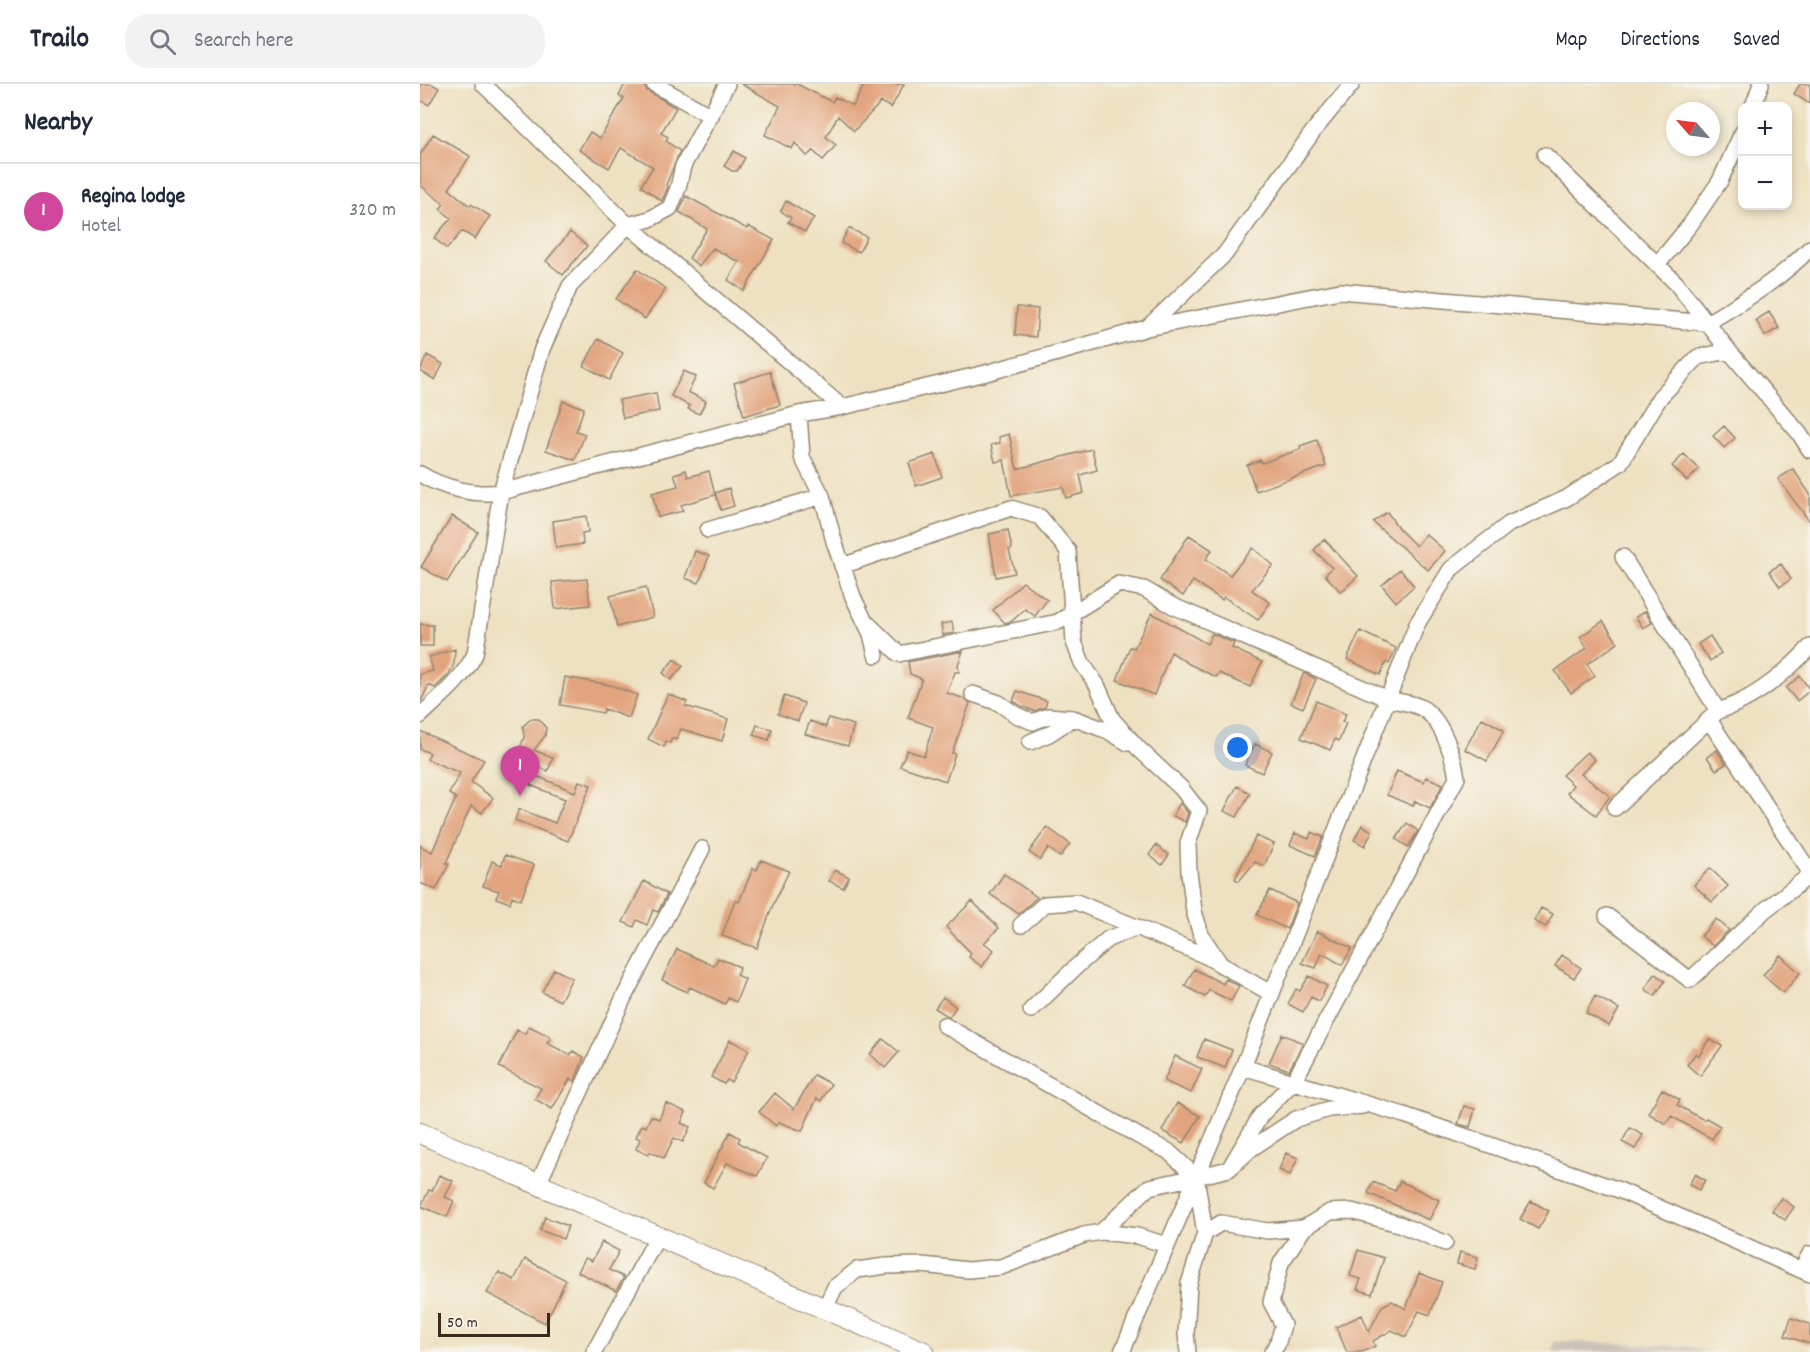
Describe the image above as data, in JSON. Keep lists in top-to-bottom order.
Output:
{
  "scale_bar": "50 m",
  "north": "top left",
  "page": {
    "header": "Trailo",
    "search": "Search here",
    "nav": ["Map", "Directions", "Saved"],
    "heading": "Nearby",
    "map_buttons": ["+", "−"],
    "list": [
      {
        "mark": "1",
        "name": "Regina lodge",
        "note": "Hotel",
        "value": "320 m"
      }
    ],
    "pins": "1",
    "scale": "50 m"
  }
}
